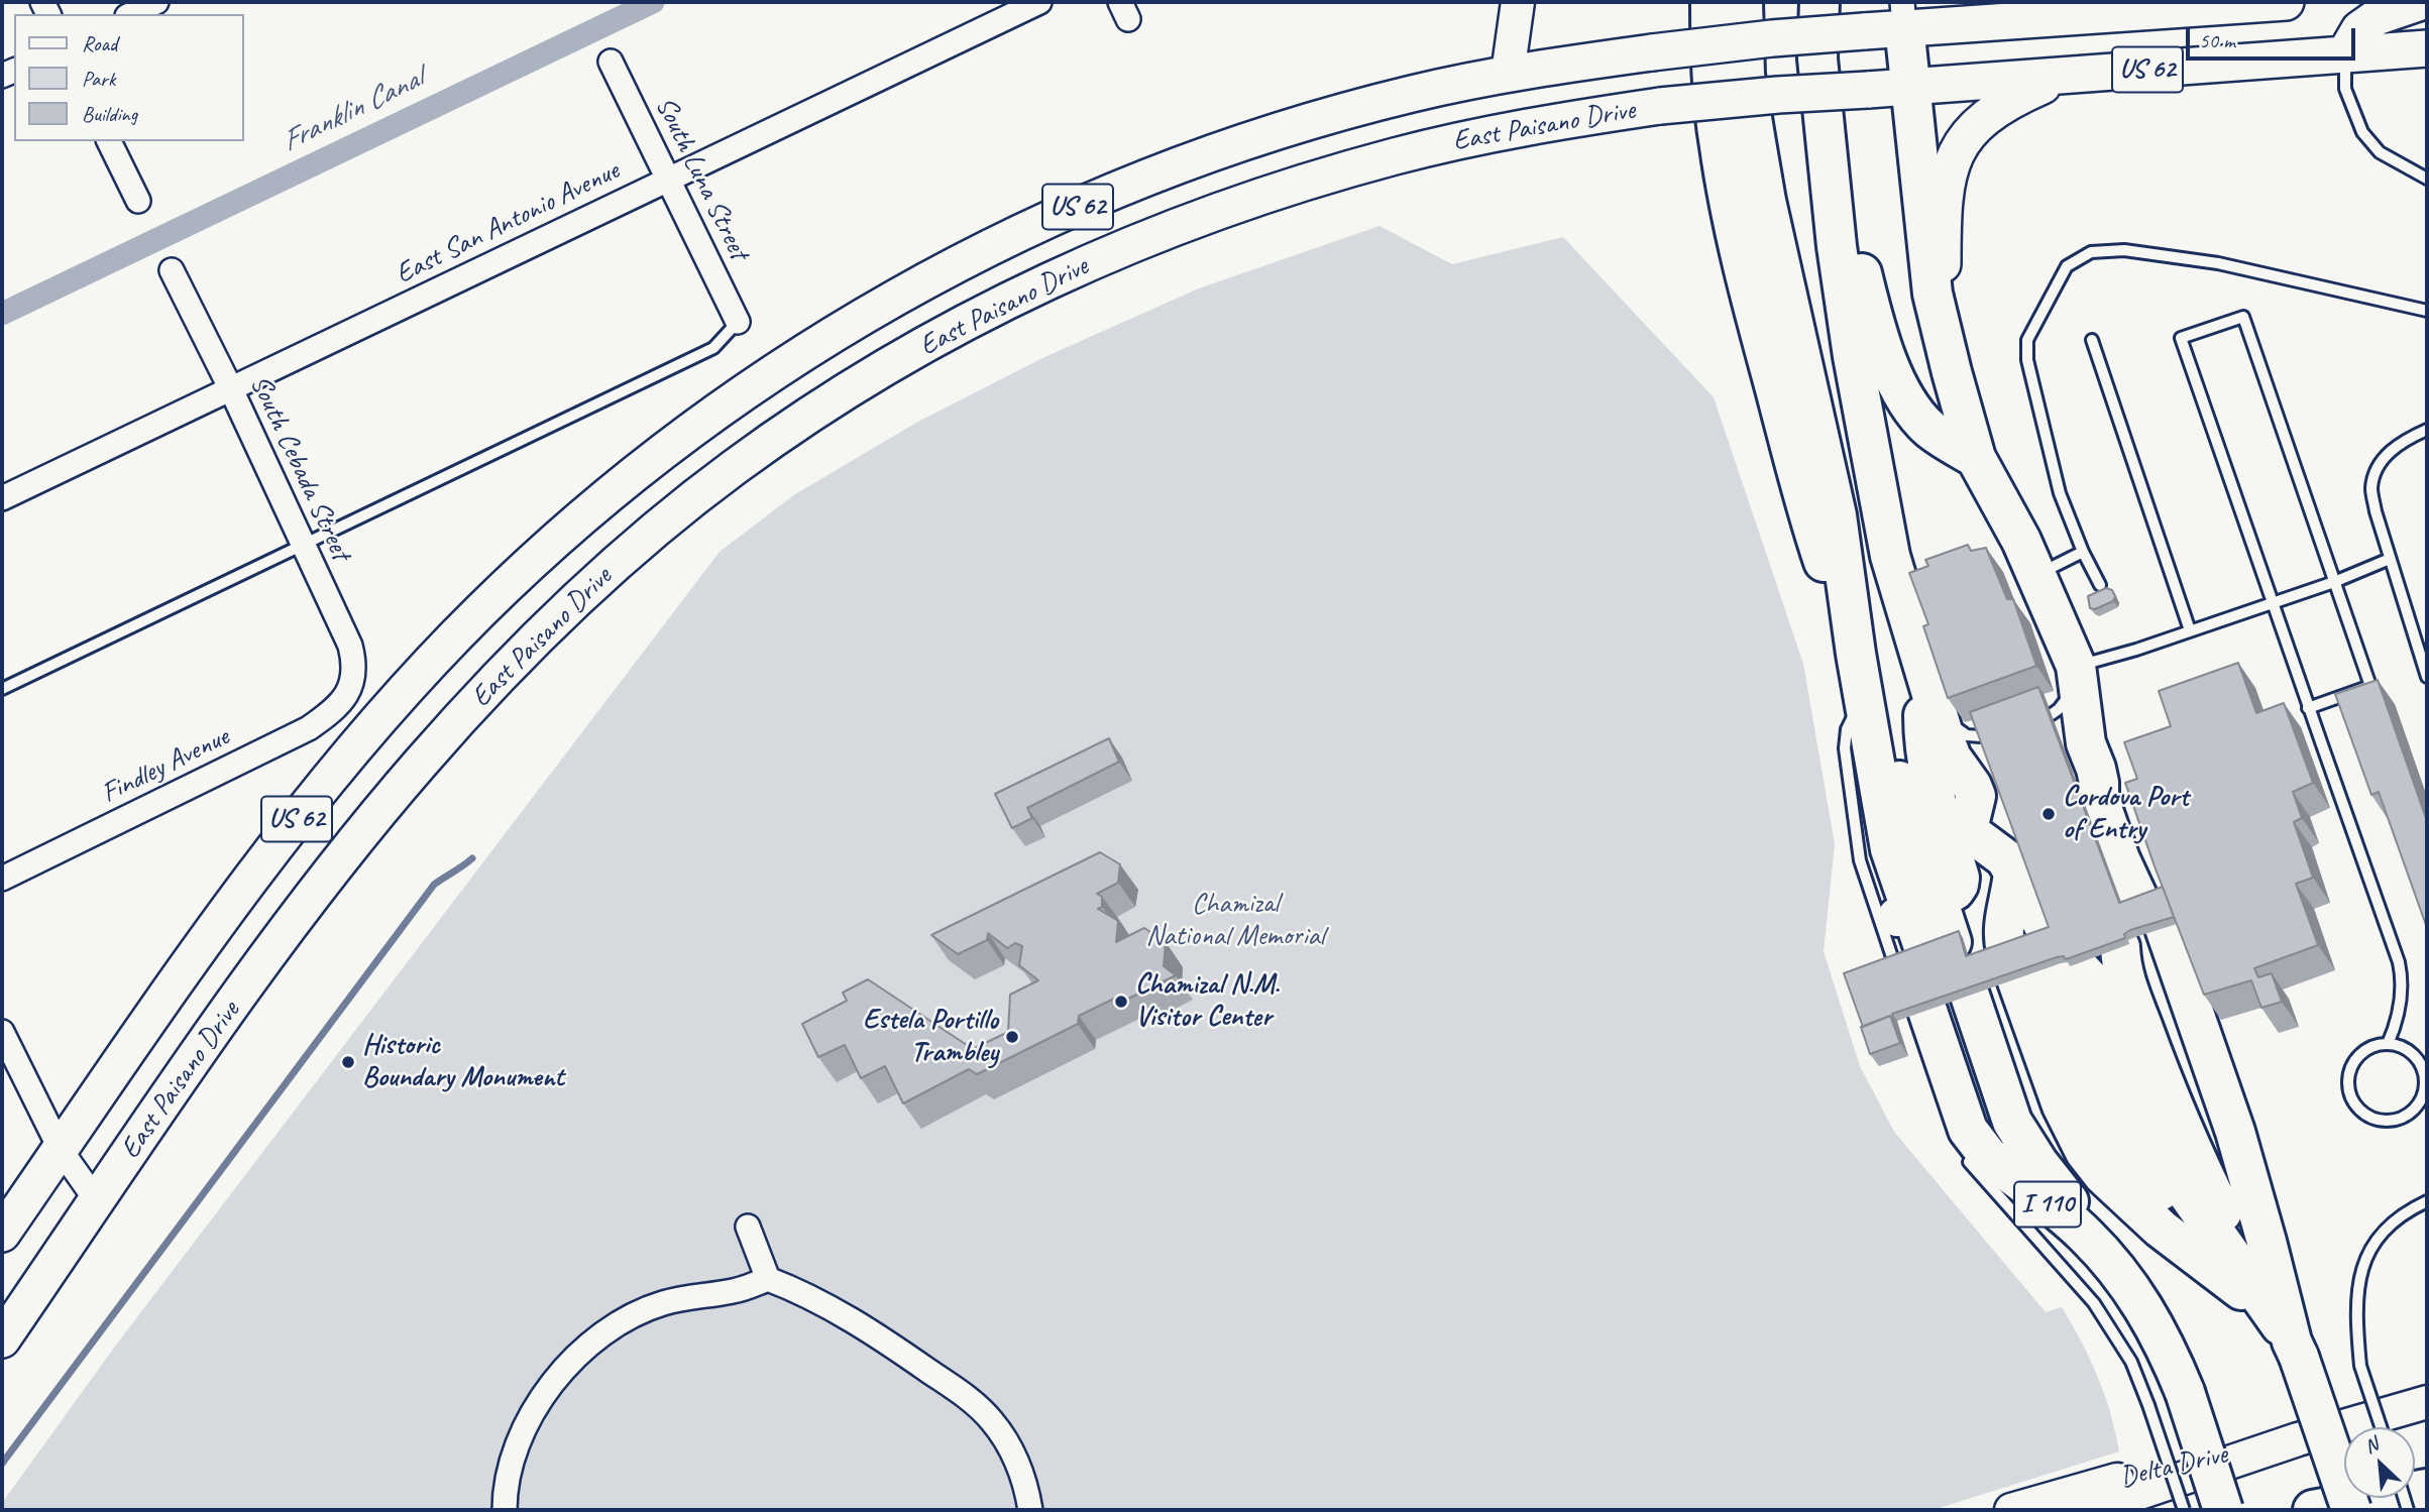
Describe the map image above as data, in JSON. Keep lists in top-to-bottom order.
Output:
{
  "streets": {
    "highway": ["I 110"],
    "main road": ["US 62", "East Paisano Drive", "Delta Drive"],
    "street": [
      "South Luna Street",
      "East San Antonio Avenue",
      "South Cebada Street",
      "Findley Avenue"
    ]
  },
  "crossings": [
    ["South Luna Street", "East San Antonio Avenue"],
    ["East San Antonio Avenue", "South Cebada Street"],
    ["South Cebada Street", "Findley Avenue"]
  ],
  "water": ["Franklin Canal"],
  "parks": ["Chamizal National Memorial"],
  "places": [
    "Cordova Port of Entry",
    "Chamizal N.M. Visitor Center",
    "Estela Portillo Trambley",
    "Historic Boundary Monument"
  ],
  "legend": ["Road", "Park", "Building"],
  "scale_bar": "50 m",
  "north": "top left"
}
